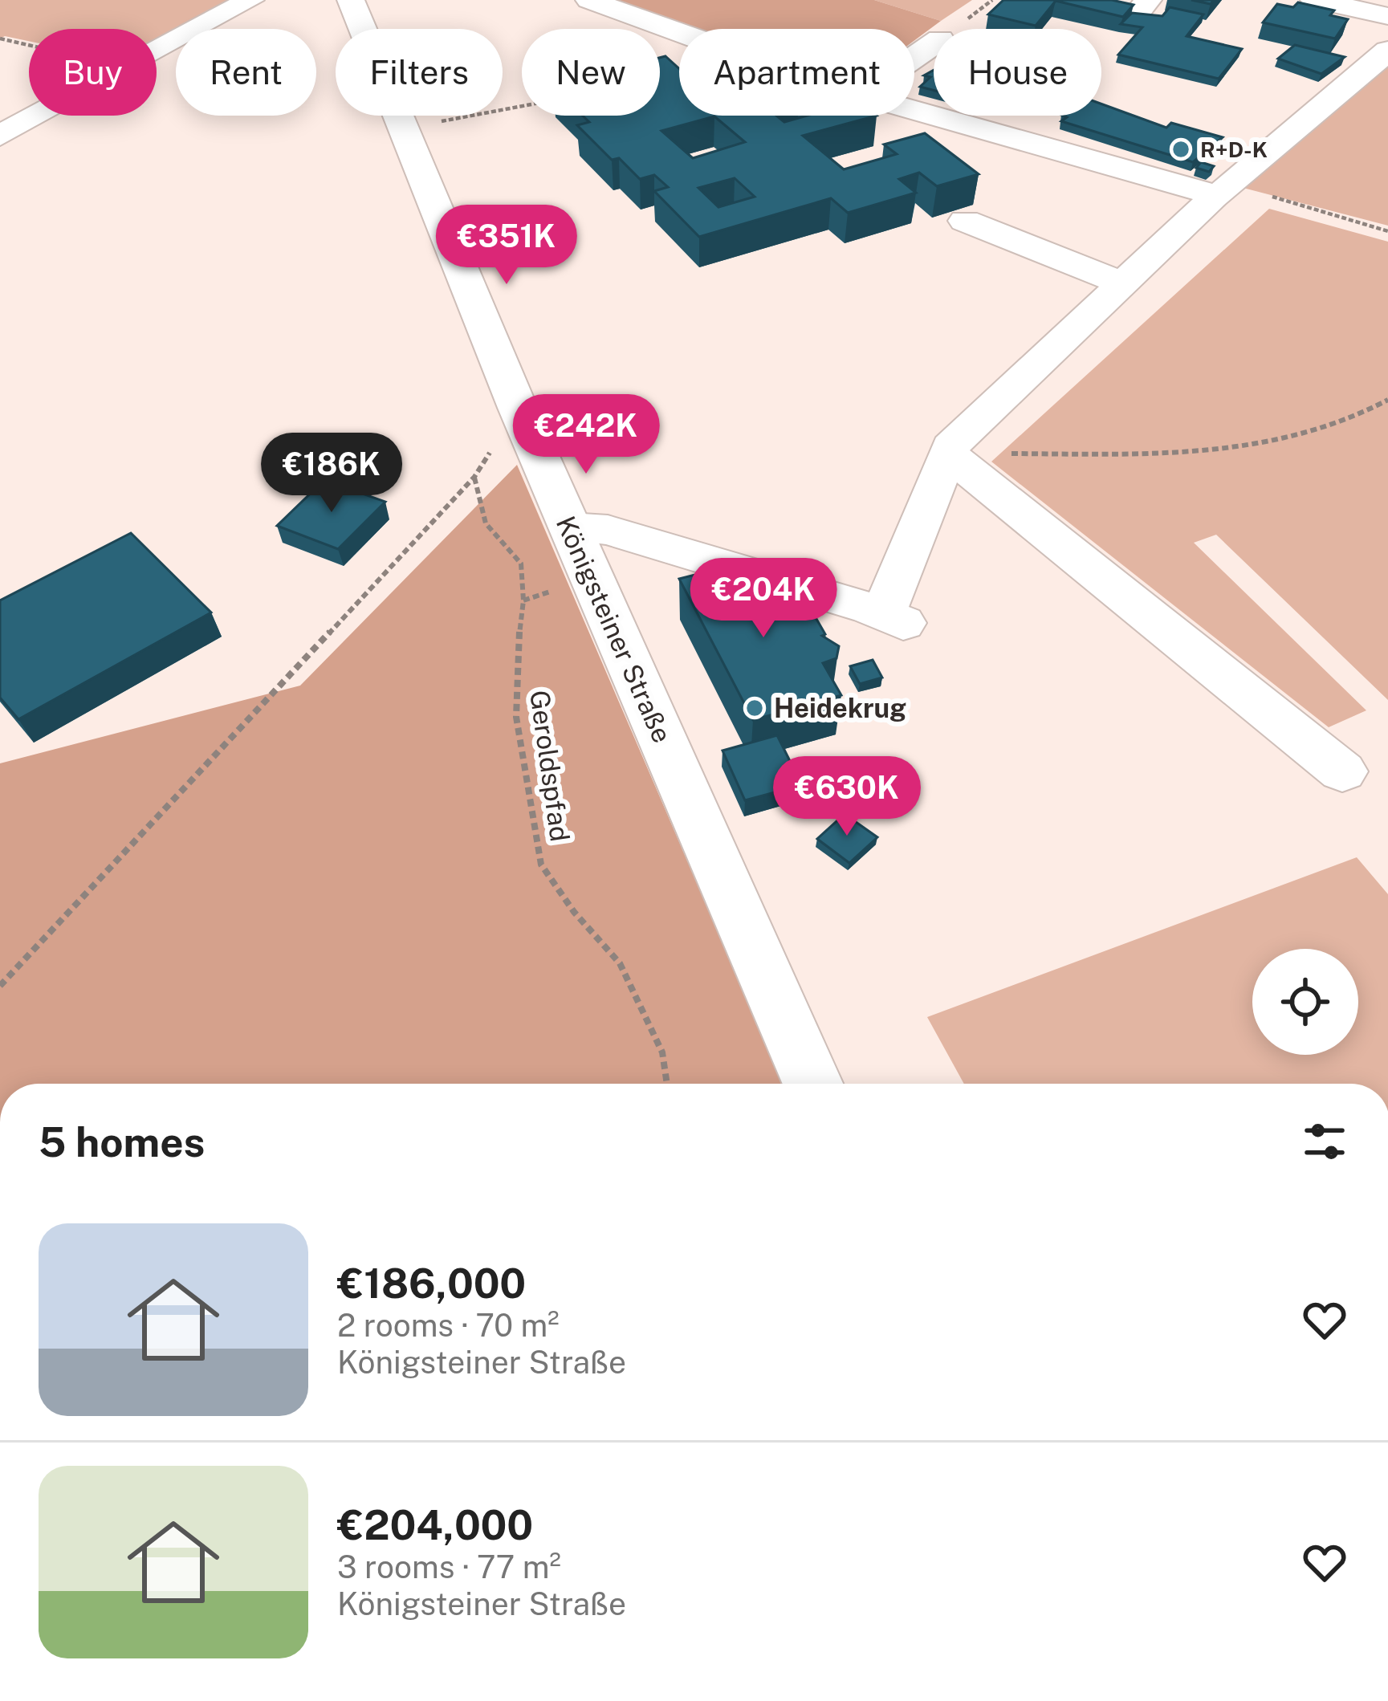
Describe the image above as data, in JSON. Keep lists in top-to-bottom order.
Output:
{
  "streets": {
    "main road": ["Königsteiner Straße"],
    "path": ["Geroldspfad"]
  },
  "places": ["R+D-K", "Heidekrug"],
  "page": {
    "chip": [
      "Buy",
      "Rent",
      "Filters",
      "New",
      "Apartment",
      "House"
    ],
    "price": [
      "€351K",
      "€242K",
      "€186K",
      "€204K",
      "€630K"
    ],
    "heading": "5 homes",
    "list": [
      {
        "name": "€186,000",
        "note": "2 rooms · 70 m² · Königsteiner Straße"
      },
      {
        "name": "€204,000",
        "note": "3 rooms · 77 m² · Königsteiner Straße"
      }
    ]
  }
}
